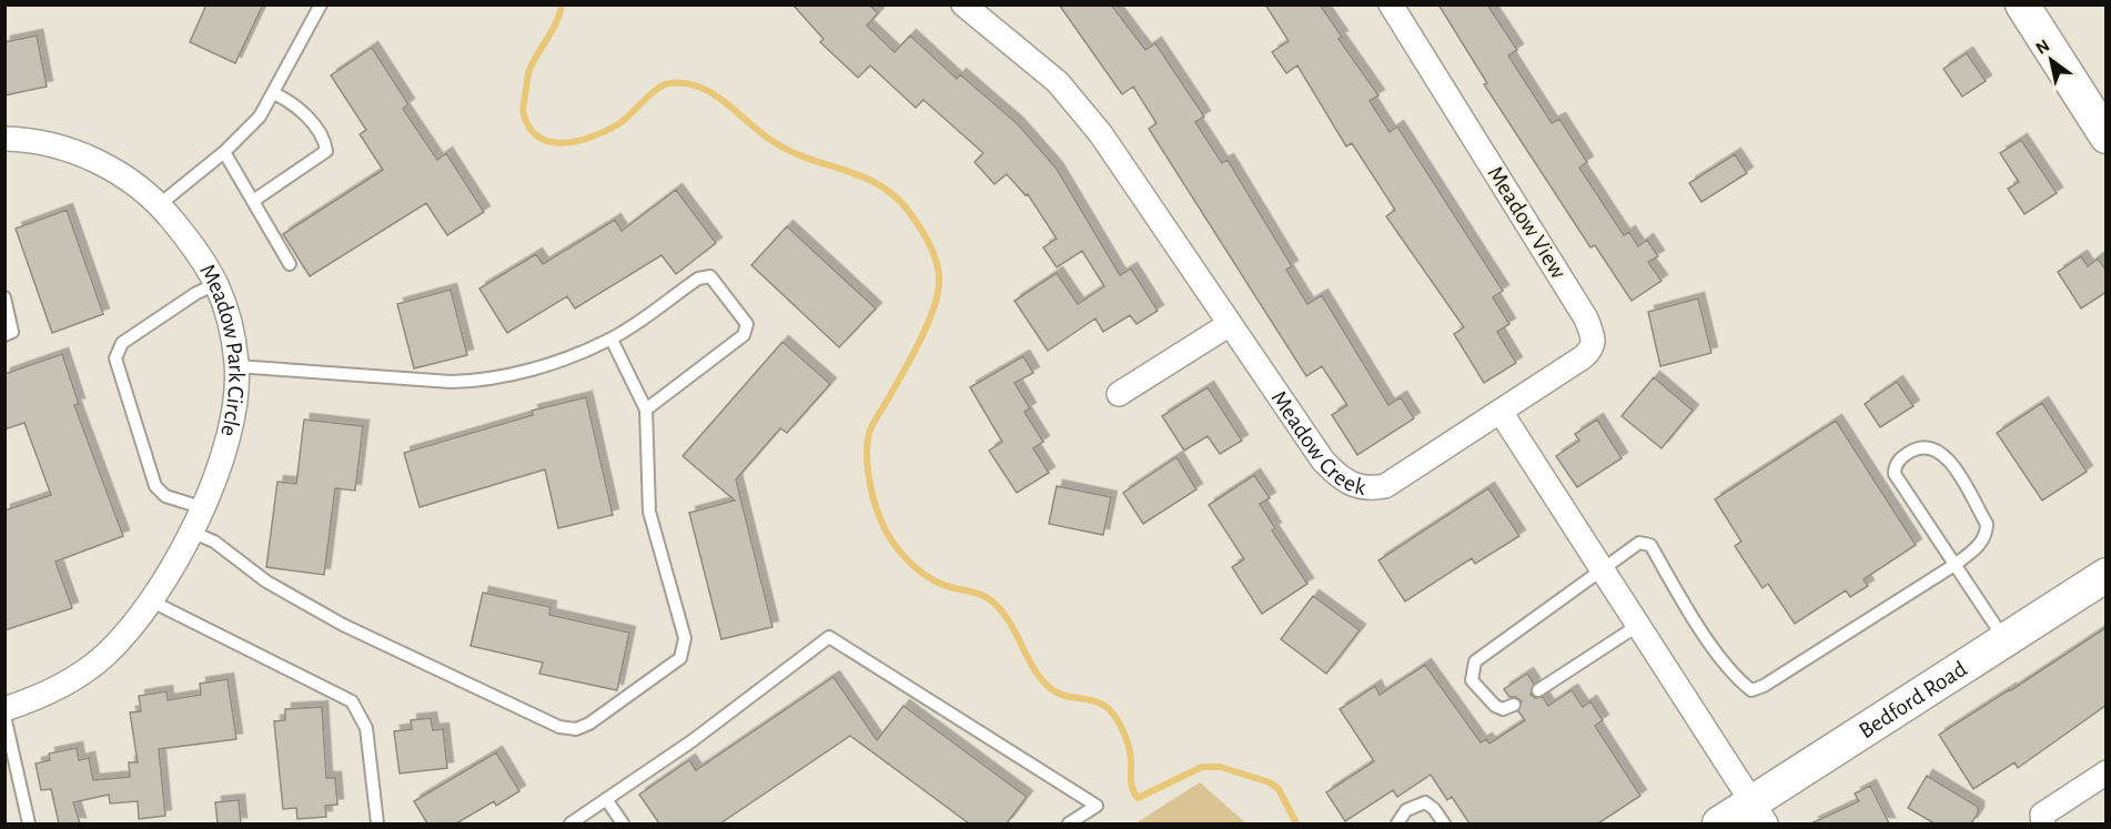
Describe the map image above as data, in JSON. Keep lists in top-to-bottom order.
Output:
{
  "streets": {
    "main road": ["Bedford Road"],
    "street": ["Meadow View", "Meadow Park Circle", "Meadow Creek"]
  },
  "crossings": [
    ["Meadow View", "Meadow Creek"]
  ],
  "north": "top left"
}
